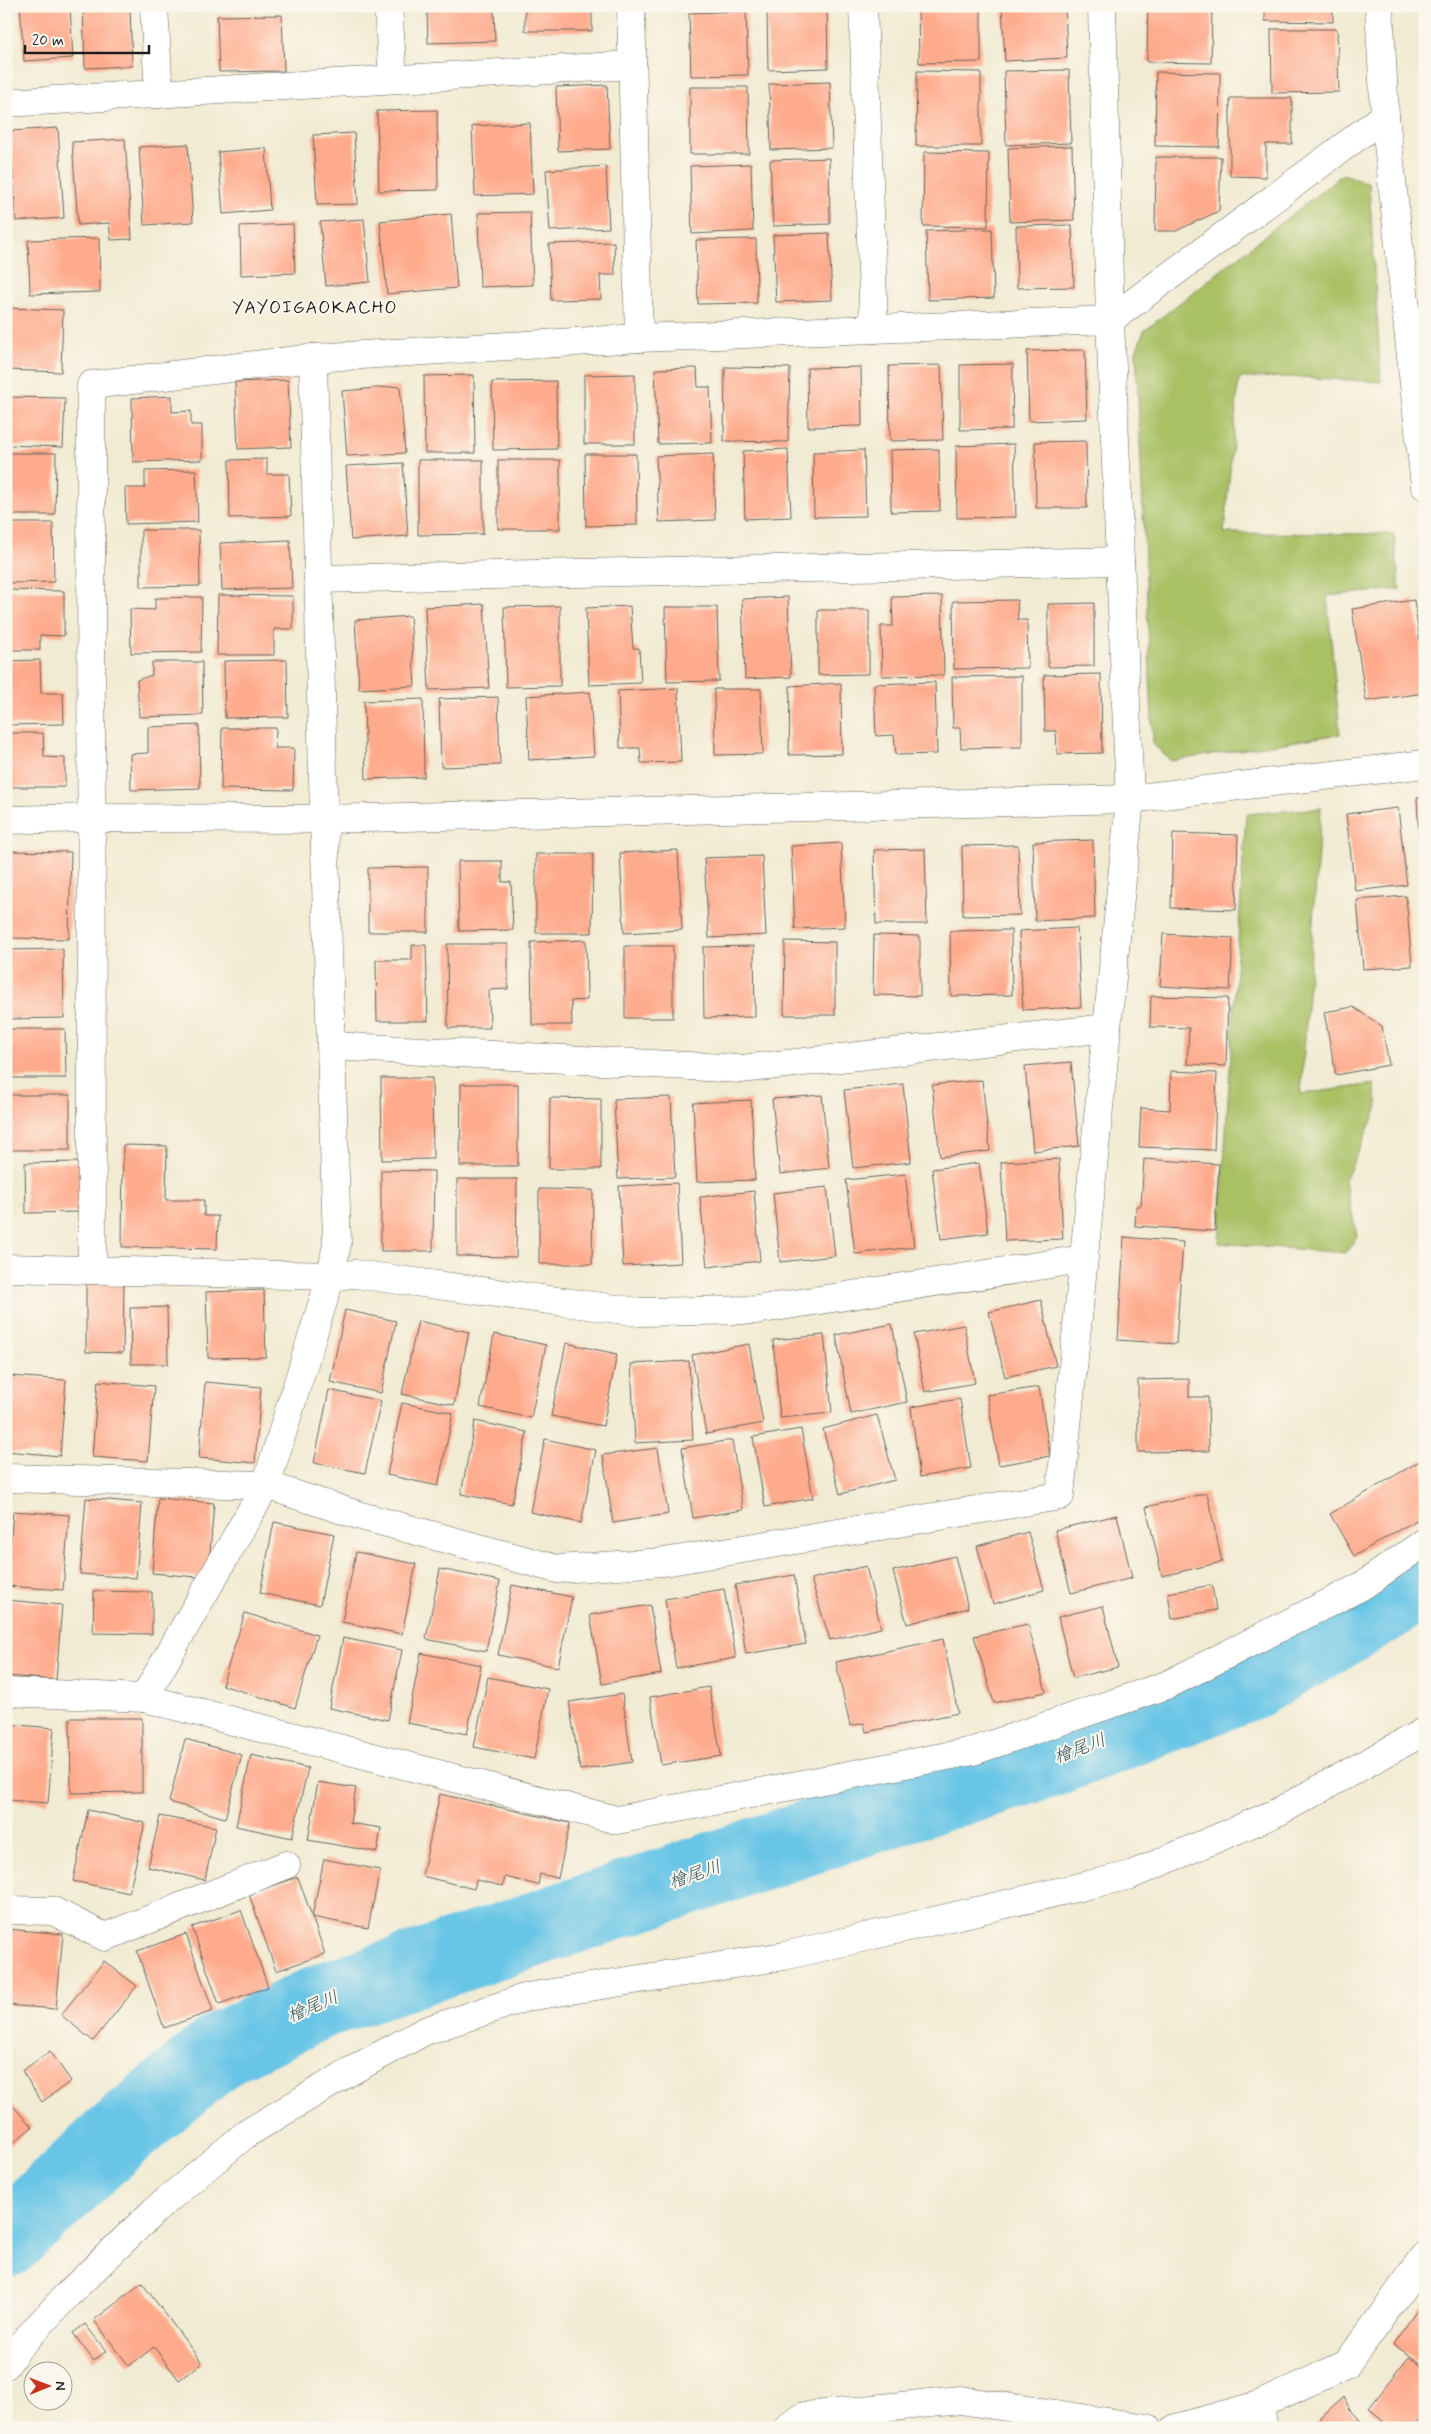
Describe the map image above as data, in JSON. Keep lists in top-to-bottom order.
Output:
{
  "districts": ["YAYOIGAOKACHO"],
  "water": ["檜尾川"],
  "scale_bar": "20 m",
  "north": "right"
}
